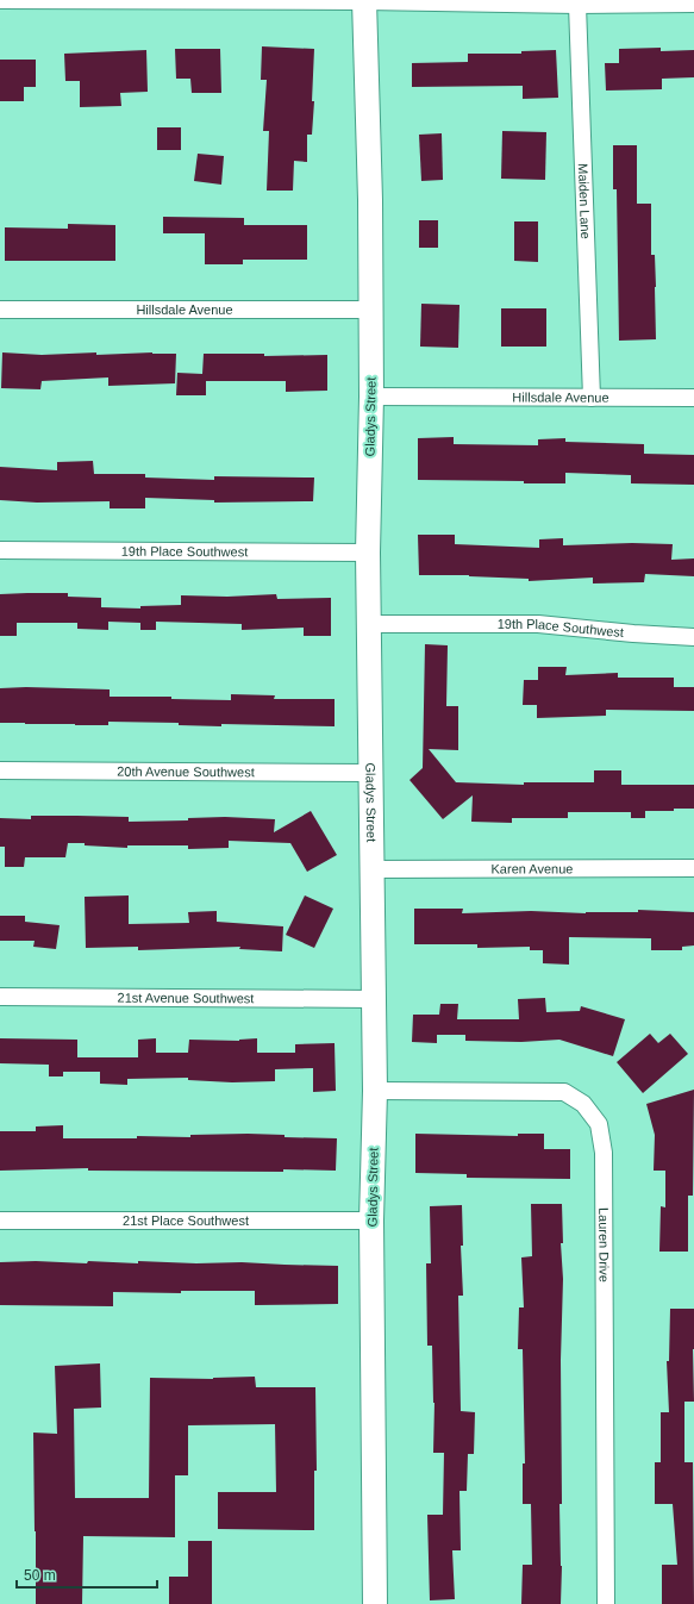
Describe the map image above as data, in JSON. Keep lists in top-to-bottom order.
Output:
{
  "streets": {
    "street": [
      "Maiden Lane",
      "Hillsdale Avenue",
      "Gladys Street",
      "19th Place Southwest",
      "20th Avenue Southwest",
      "Karen Avenue",
      "21st Avenue Southwest",
      "21st Place Southwest",
      "Lauren Drive"
    ]
  },
  "crossings": [
    ["Maiden Lane", "Hillsdale Avenue"],
    ["Hillsdale Avenue", "Gladys Street"],
    ["Gladys Street", "19th Place Southwest"],
    ["Gladys Street", "20th Avenue Southwest"],
    ["Gladys Street", "Karen Avenue"],
    ["Gladys Street", "21st Avenue Southwest"],
    ["Gladys Street", "21st Place Southwest"],
    ["Gladys Street", "Lauren Drive"]
  ],
  "scale_bar": "50 m"
}
